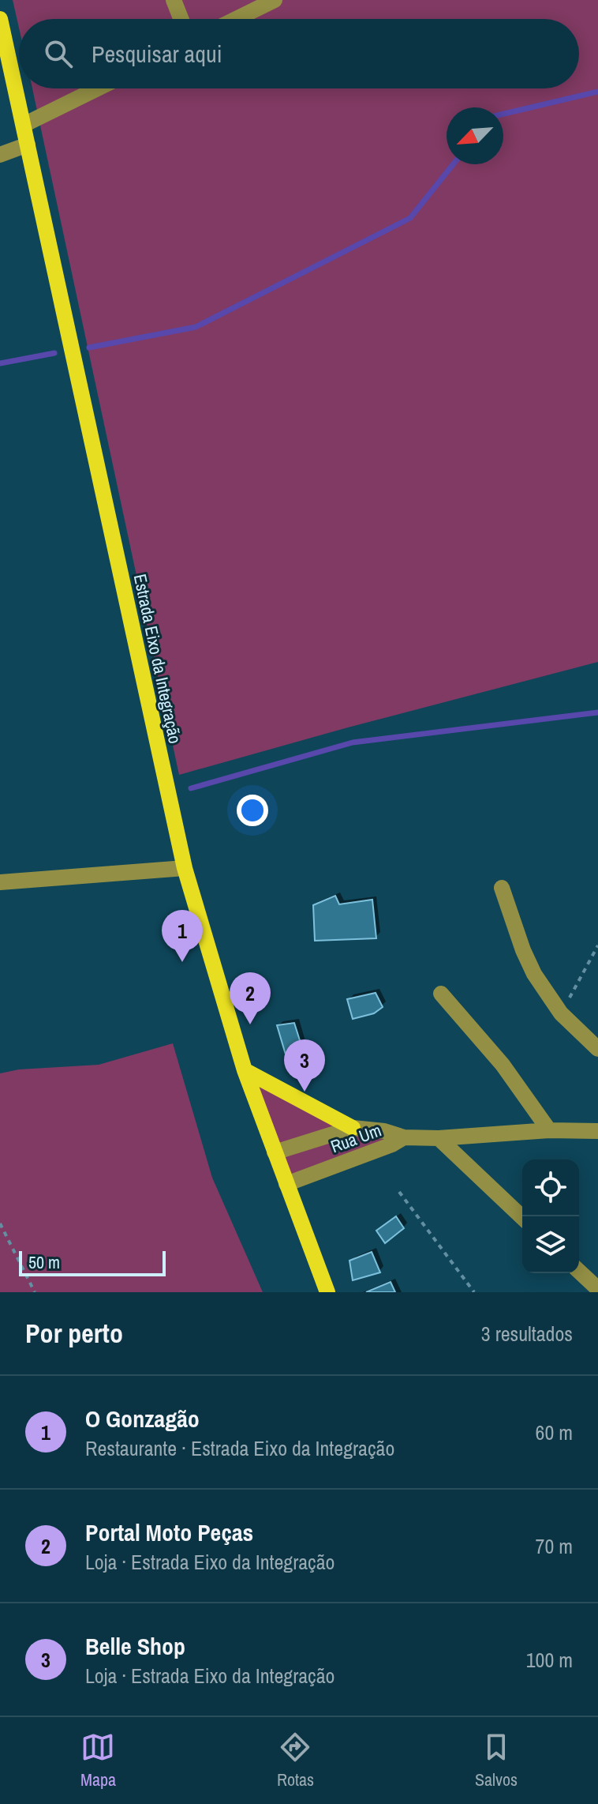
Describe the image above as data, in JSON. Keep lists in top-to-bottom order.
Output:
{
  "streets": {
    "main road": ["Estrada Eixo da Integração"],
    "street": ["Rua Um"]
  },
  "crossings": [
    ["Estrada Eixo da Integração", "Rua Um"]
  ],
  "scale_bar": "50 m",
  "north": "bottom left",
  "page": {
    "search": "Pesquisar aqui",
    "pins": ["1", "2", "3"],
    "scale": "50 m",
    "heading": ["Por perto", "3 resultados"],
    "list": [
      {
        "mark": "1",
        "name": "O Gonzagão",
        "note": "Restaurante · Estrada Eixo da Integração",
        "value": "60 m"
      },
      {
        "mark": "2",
        "name": "Portal Moto Peças",
        "note": "Loja · Estrada Eixo da Integração",
        "value": "70 m"
      },
      {
        "mark": "3",
        "name": "Belle Shop",
        "note": "Loja · Estrada Eixo da Integração",
        "value": "100 m"
      }
    ],
    "nav": ["Mapa", "Rotas", "Salvos"]
  }
}
